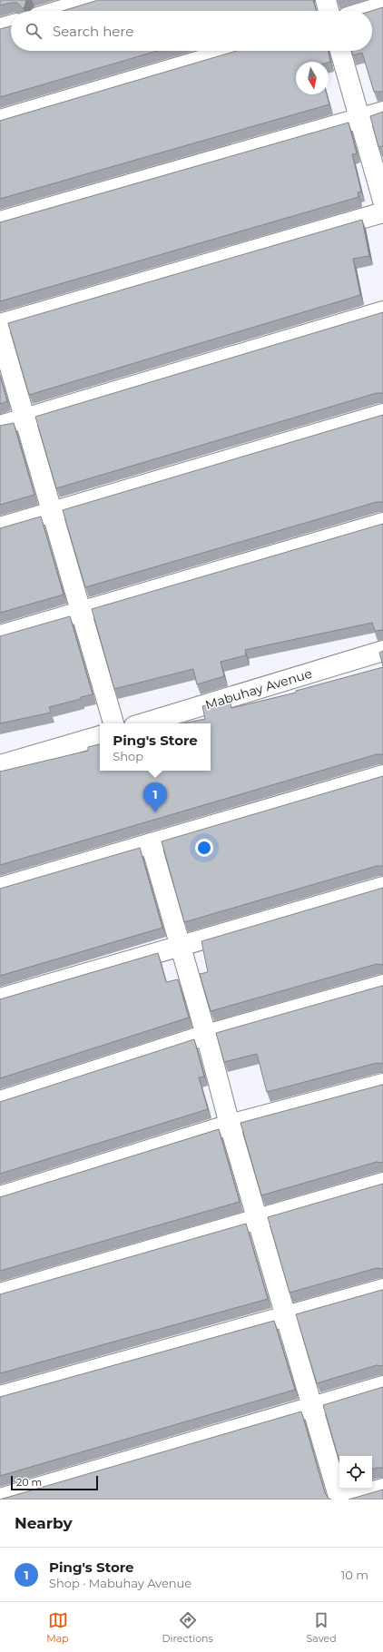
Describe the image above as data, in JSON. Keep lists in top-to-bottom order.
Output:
{
  "streets": {
    "street": ["Mabuhay Avenue"]
  },
  "scale_bar": "20 m",
  "north": "bottom",
  "page": {
    "search": "Search here",
    "popup": ["Ping's Store", "Shop"],
    "pins": "1",
    "scale": "20 m",
    "heading": "Nearby",
    "list": [
      {
        "mark": "1",
        "name": "Ping's Store",
        "note": "Shop · Mabuhay Avenue",
        "value": "10 m"
      }
    ],
    "nav": ["Map", "Directions", "Saved"]
  }
}
